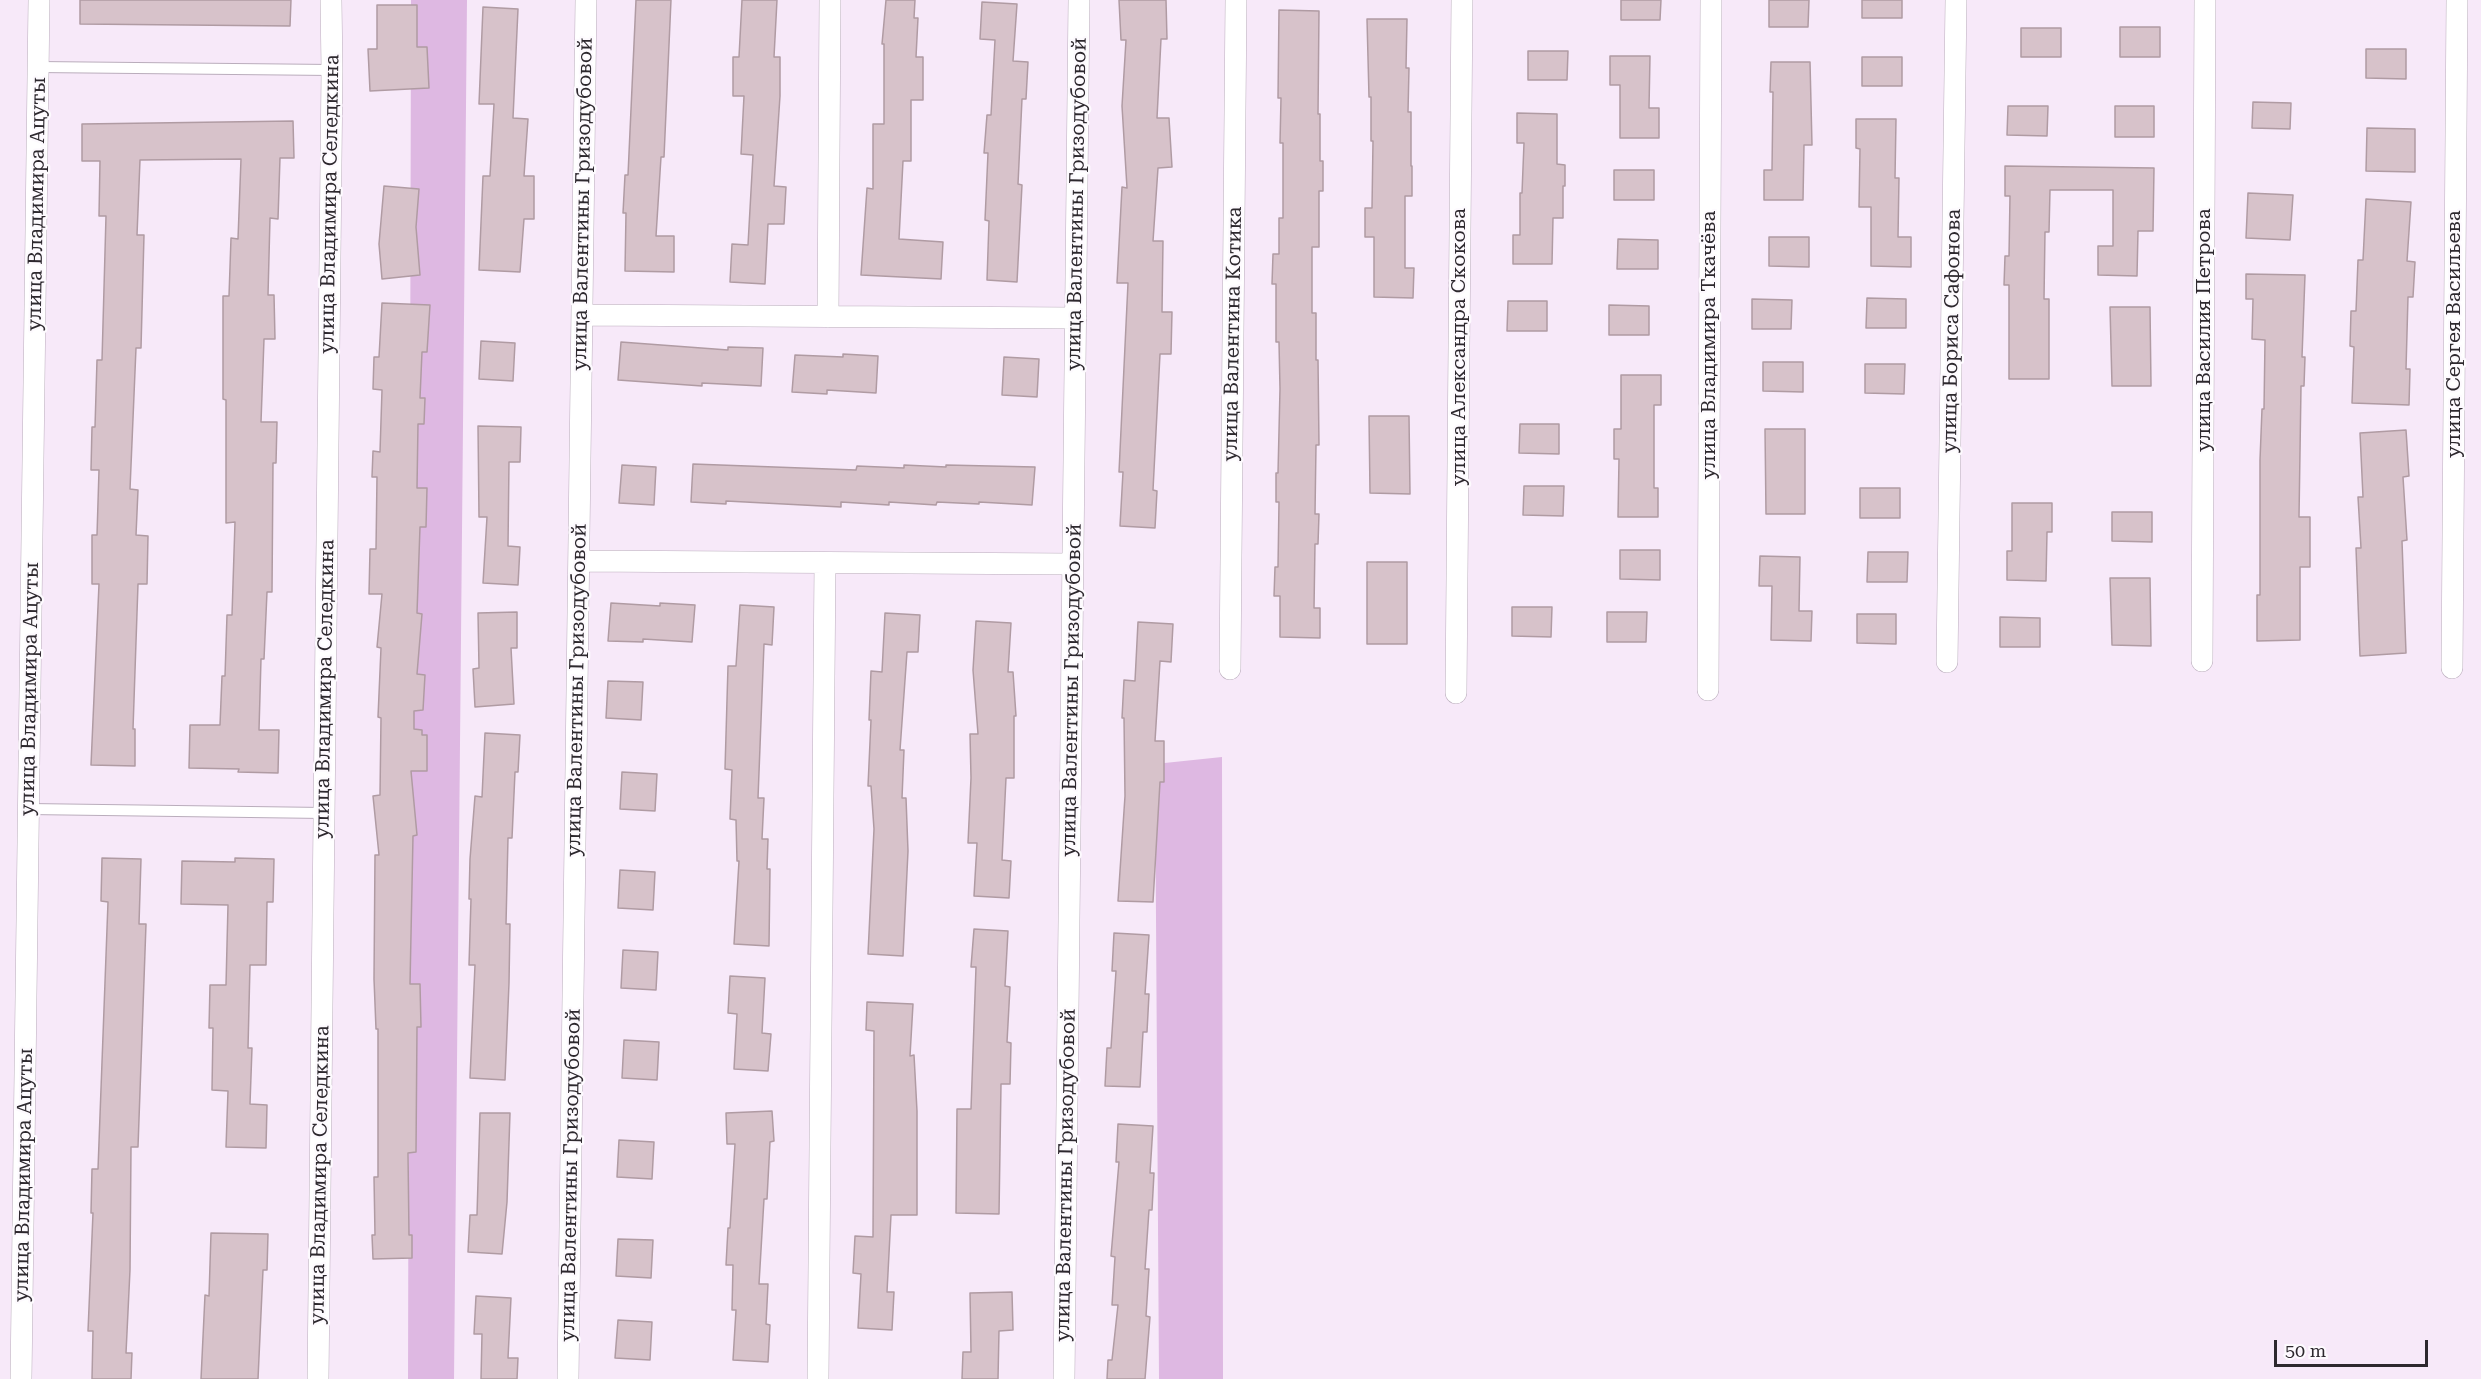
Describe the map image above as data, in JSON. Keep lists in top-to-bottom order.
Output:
{
  "streets": {
    "street": [
      "улица Владимира Ацуты",
      "улица Владимира Селедкина",
      "улица Валентины Гризодубовой",
      "улица Василия Петрова",
      "улица Бориса Сафонова",
      "улица Валентина Котика",
      "улица Сергея Васильева",
      "улица Владимира Ткачёва",
      "улица Александра Скокова"
    ]
  },
  "scale_bar": "50 m"
}
